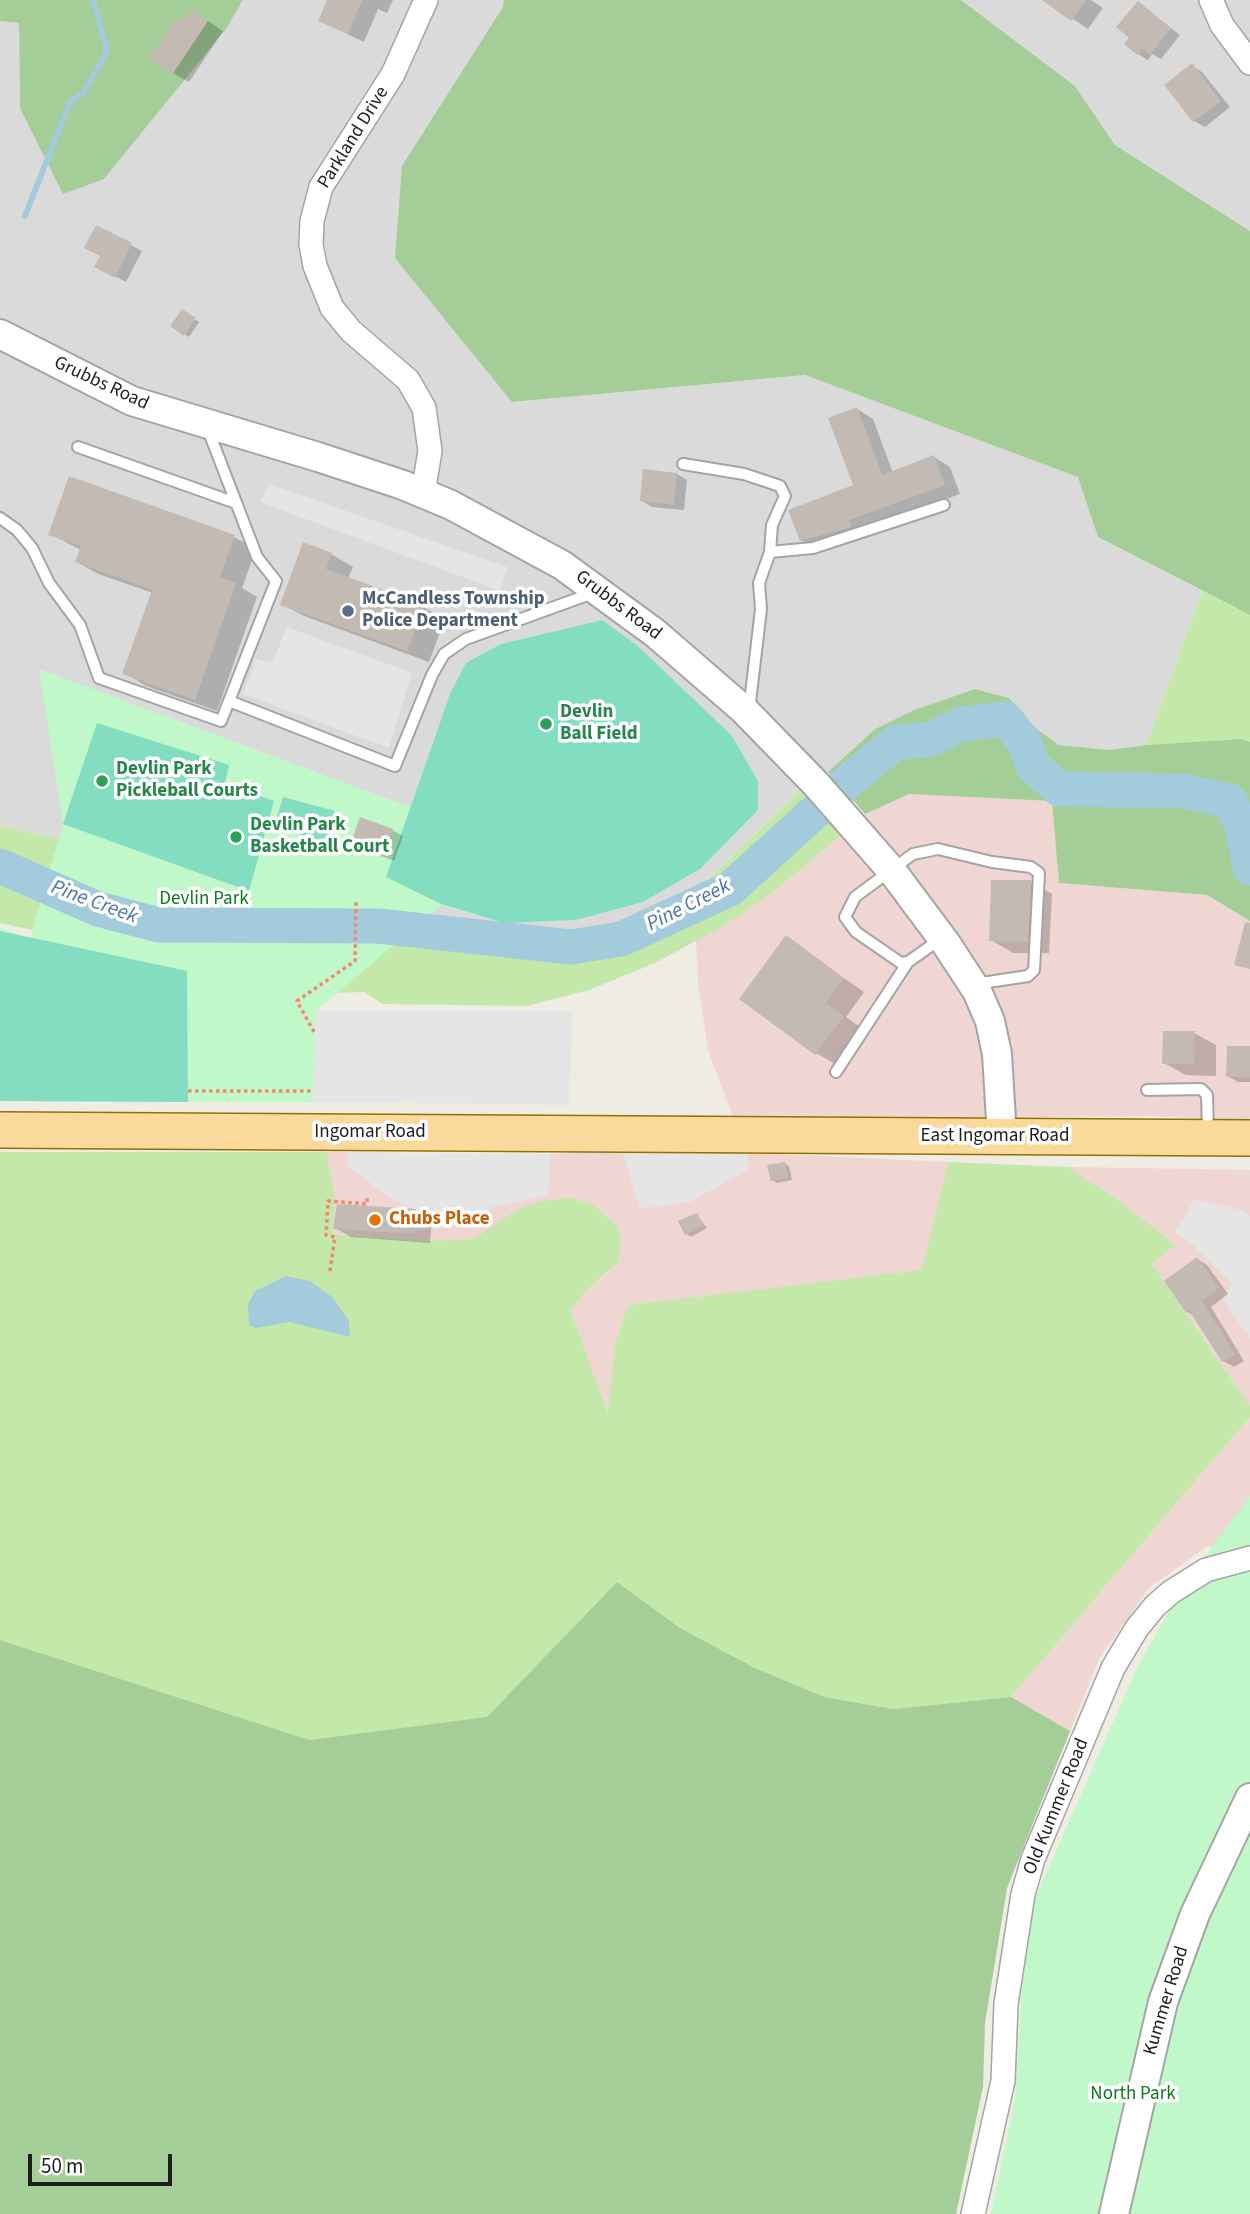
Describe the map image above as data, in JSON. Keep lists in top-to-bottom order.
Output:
{
  "streets": {
    "main road": ["Ingomar Road", "East Ingomar Road"],
    "street": [
      "Parkland Drive",
      "Grubbs Road",
      "Old Kummer Road",
      "Kummer Road"
    ]
  },
  "crossings": [
    ["Parkland Drive", "Grubbs Road"],
    ["Grubbs Road", "East Ingomar Road"],
    ["Ingomar Road", "East Ingomar Road"]
  ],
  "water": ["Pine Creek"],
  "parks": ["Devlin Park", "North Park"],
  "places": [
    "McCandless Township Police Department",
    "Devlin Ball Field",
    "Devlin Park Pickleball Courts",
    "Devlin Park Basketball Court",
    "Chubs Place"
  ],
  "scale_bar": "50 m"
}
